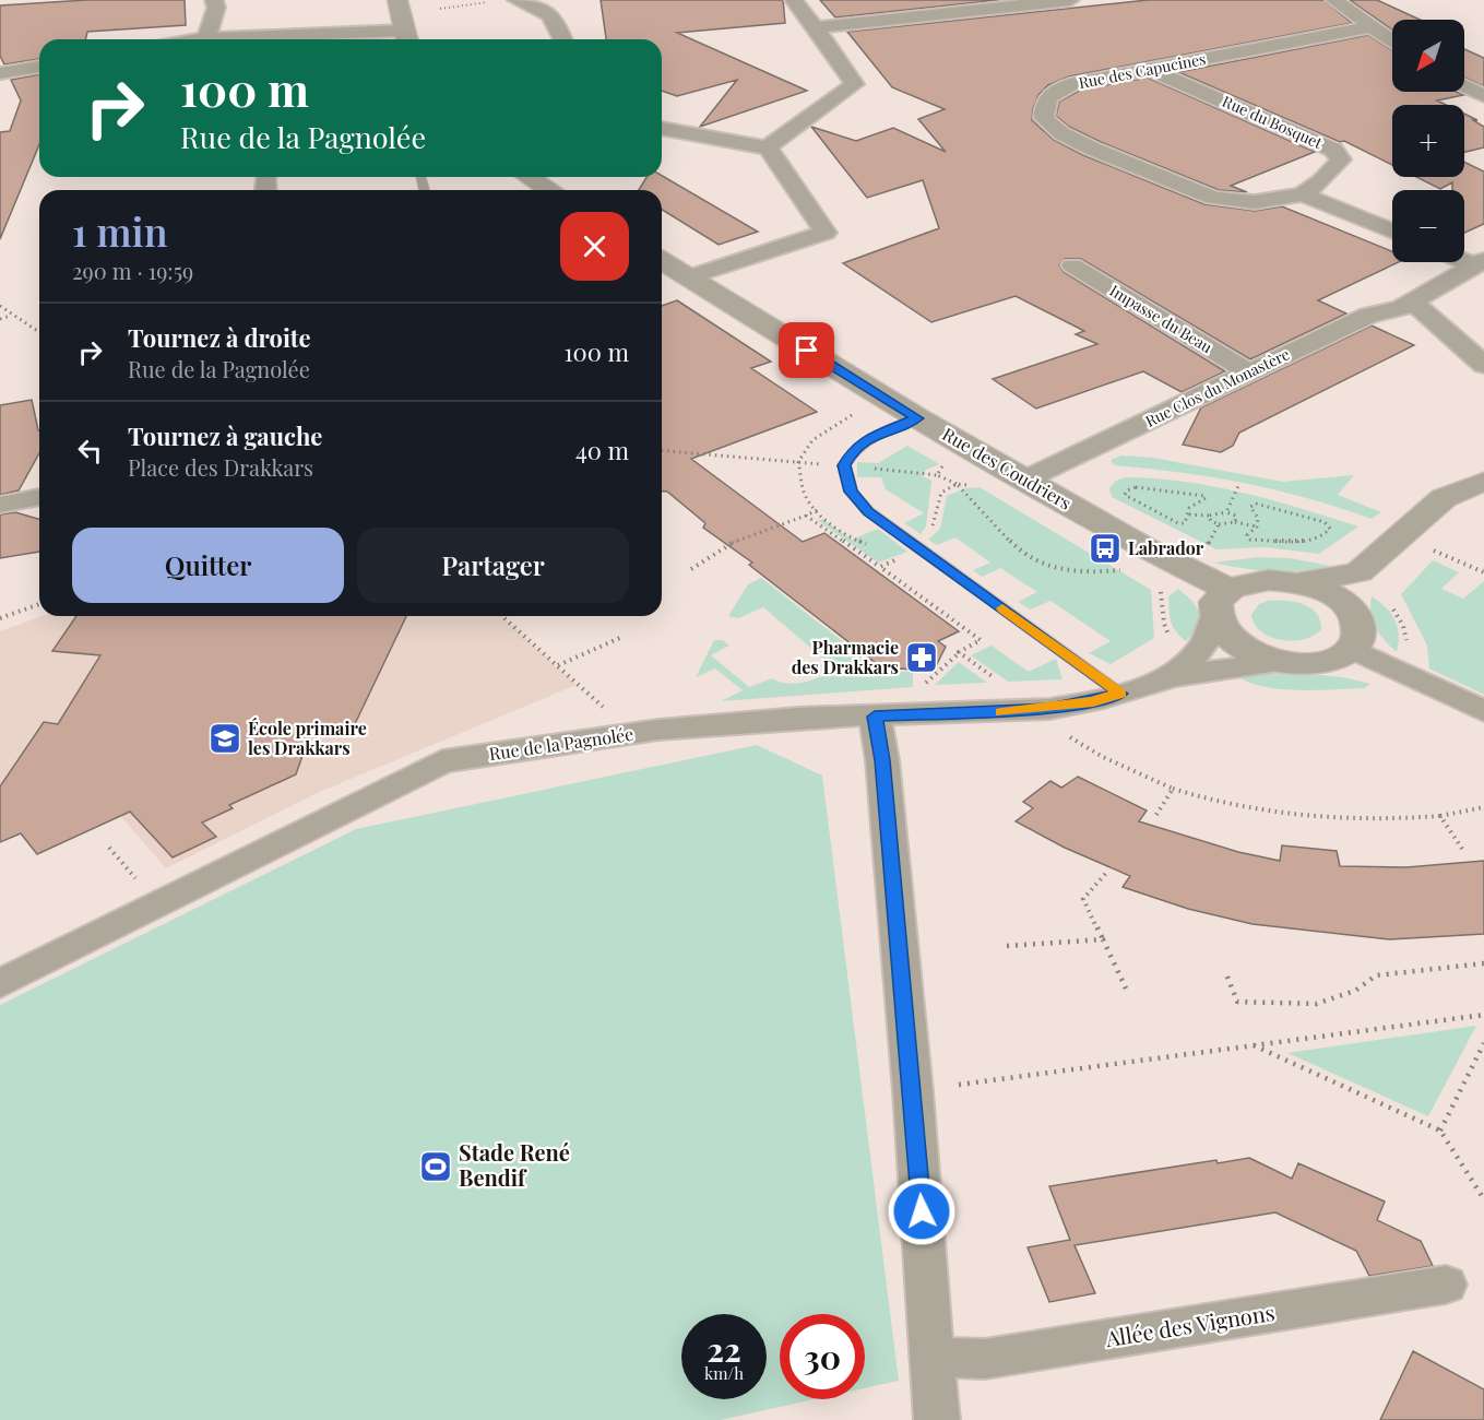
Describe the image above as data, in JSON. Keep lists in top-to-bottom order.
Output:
{
  "streets": {
    "street": [
      "Rue des Capucines",
      "Rue du Bosquet",
      "Impasse du Beau",
      "Rue Clos du Monastère",
      "Rue des Coudriers",
      "Rue de la Pagnolée",
      "Allée des Vignons"
    ]
  },
  "crossings": [
    ["Rue des Capucines", "Rue du Bosquet"],
    ["Impasse du Beau", "Rue Clos du Monastère"],
    ["Rue Clos du Monastère", "Rue des Coudriers"],
    ["Rue des Coudriers", "Rue de la Pagnolée"]
  ],
  "places": {
    "bus stop": ["Labrador"],
    "pharmacy": ["Pharmacie des Drakkars"],
    "school or university": ["École primaire les Drakkars"],
    "sports": ["Stade René Bendif"]
  },
  "north": "bottom left",
  "page": {
    "map_buttons": ["+", "−"],
    "turn": ["100 m", "Rue de la Pagnolée"],
    "heading": ["1 min", "290 m · 19:59"],
    "list": [
      {
        "name": "Tournez à droite",
        "note": "Rue de la Pagnolée",
        "value": "100 m"
      },
      {
        "name": "Tournez à gauche",
        "note": "Place des Drakkars",
        "value": "40 m"
      }
    ],
    "buttons": ["Quitter", "Partager"],
    "speed": "22 km/h",
    "limit": "30"
  }
}
